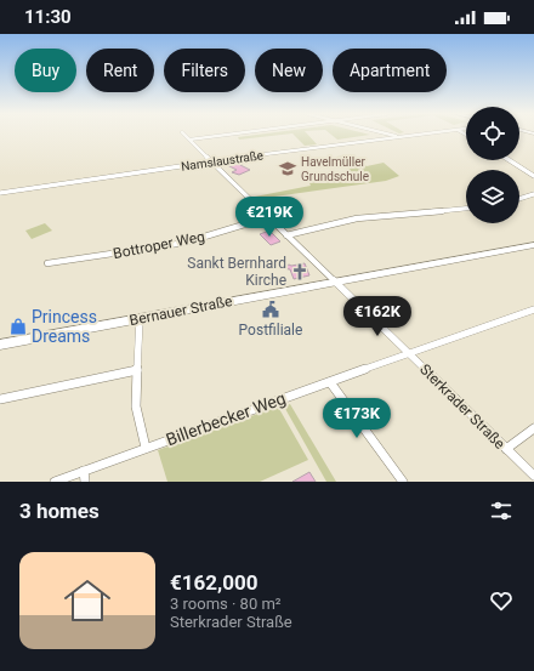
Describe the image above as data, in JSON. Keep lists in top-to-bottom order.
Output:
{
  "streets": {
    "main road": ["Bernauer Straße"],
    "street": [
      "Namslaustraße",
      "Bottroper Weg",
      "Sterkrader Straße",
      "Billerbecker Weg"
    ]
  },
  "crossings": [
    ["Namslaustraße", "Sterkrader Straße"],
    ["Bottroper Weg", "Sterkrader Straße"],
    ["Bernauer Straße", "Sterkrader Straße"],
    ["Sterkrader Straße", "Billerbecker Weg"]
  ],
  "places": {
    "school or university": ["Havelmüller Grundschule"],
    "church": ["Sankt Bernhard Kirche"],
    "public building": ["Postfiliale"],
    "shop": ["Princess Dreams"]
  },
  "page": {
    "status": "11:30",
    "chip": [
      "Buy",
      "Rent",
      "Filters",
      "New",
      "Apartment"
    ],
    "price": ["€219K", "€162K", "€173K"],
    "heading": "3 homes",
    "list": [
      {
        "name": "€162,000",
        "note": "3 rooms · 80 m² · Sterkrader Straße"
      }
    ]
  }
}
